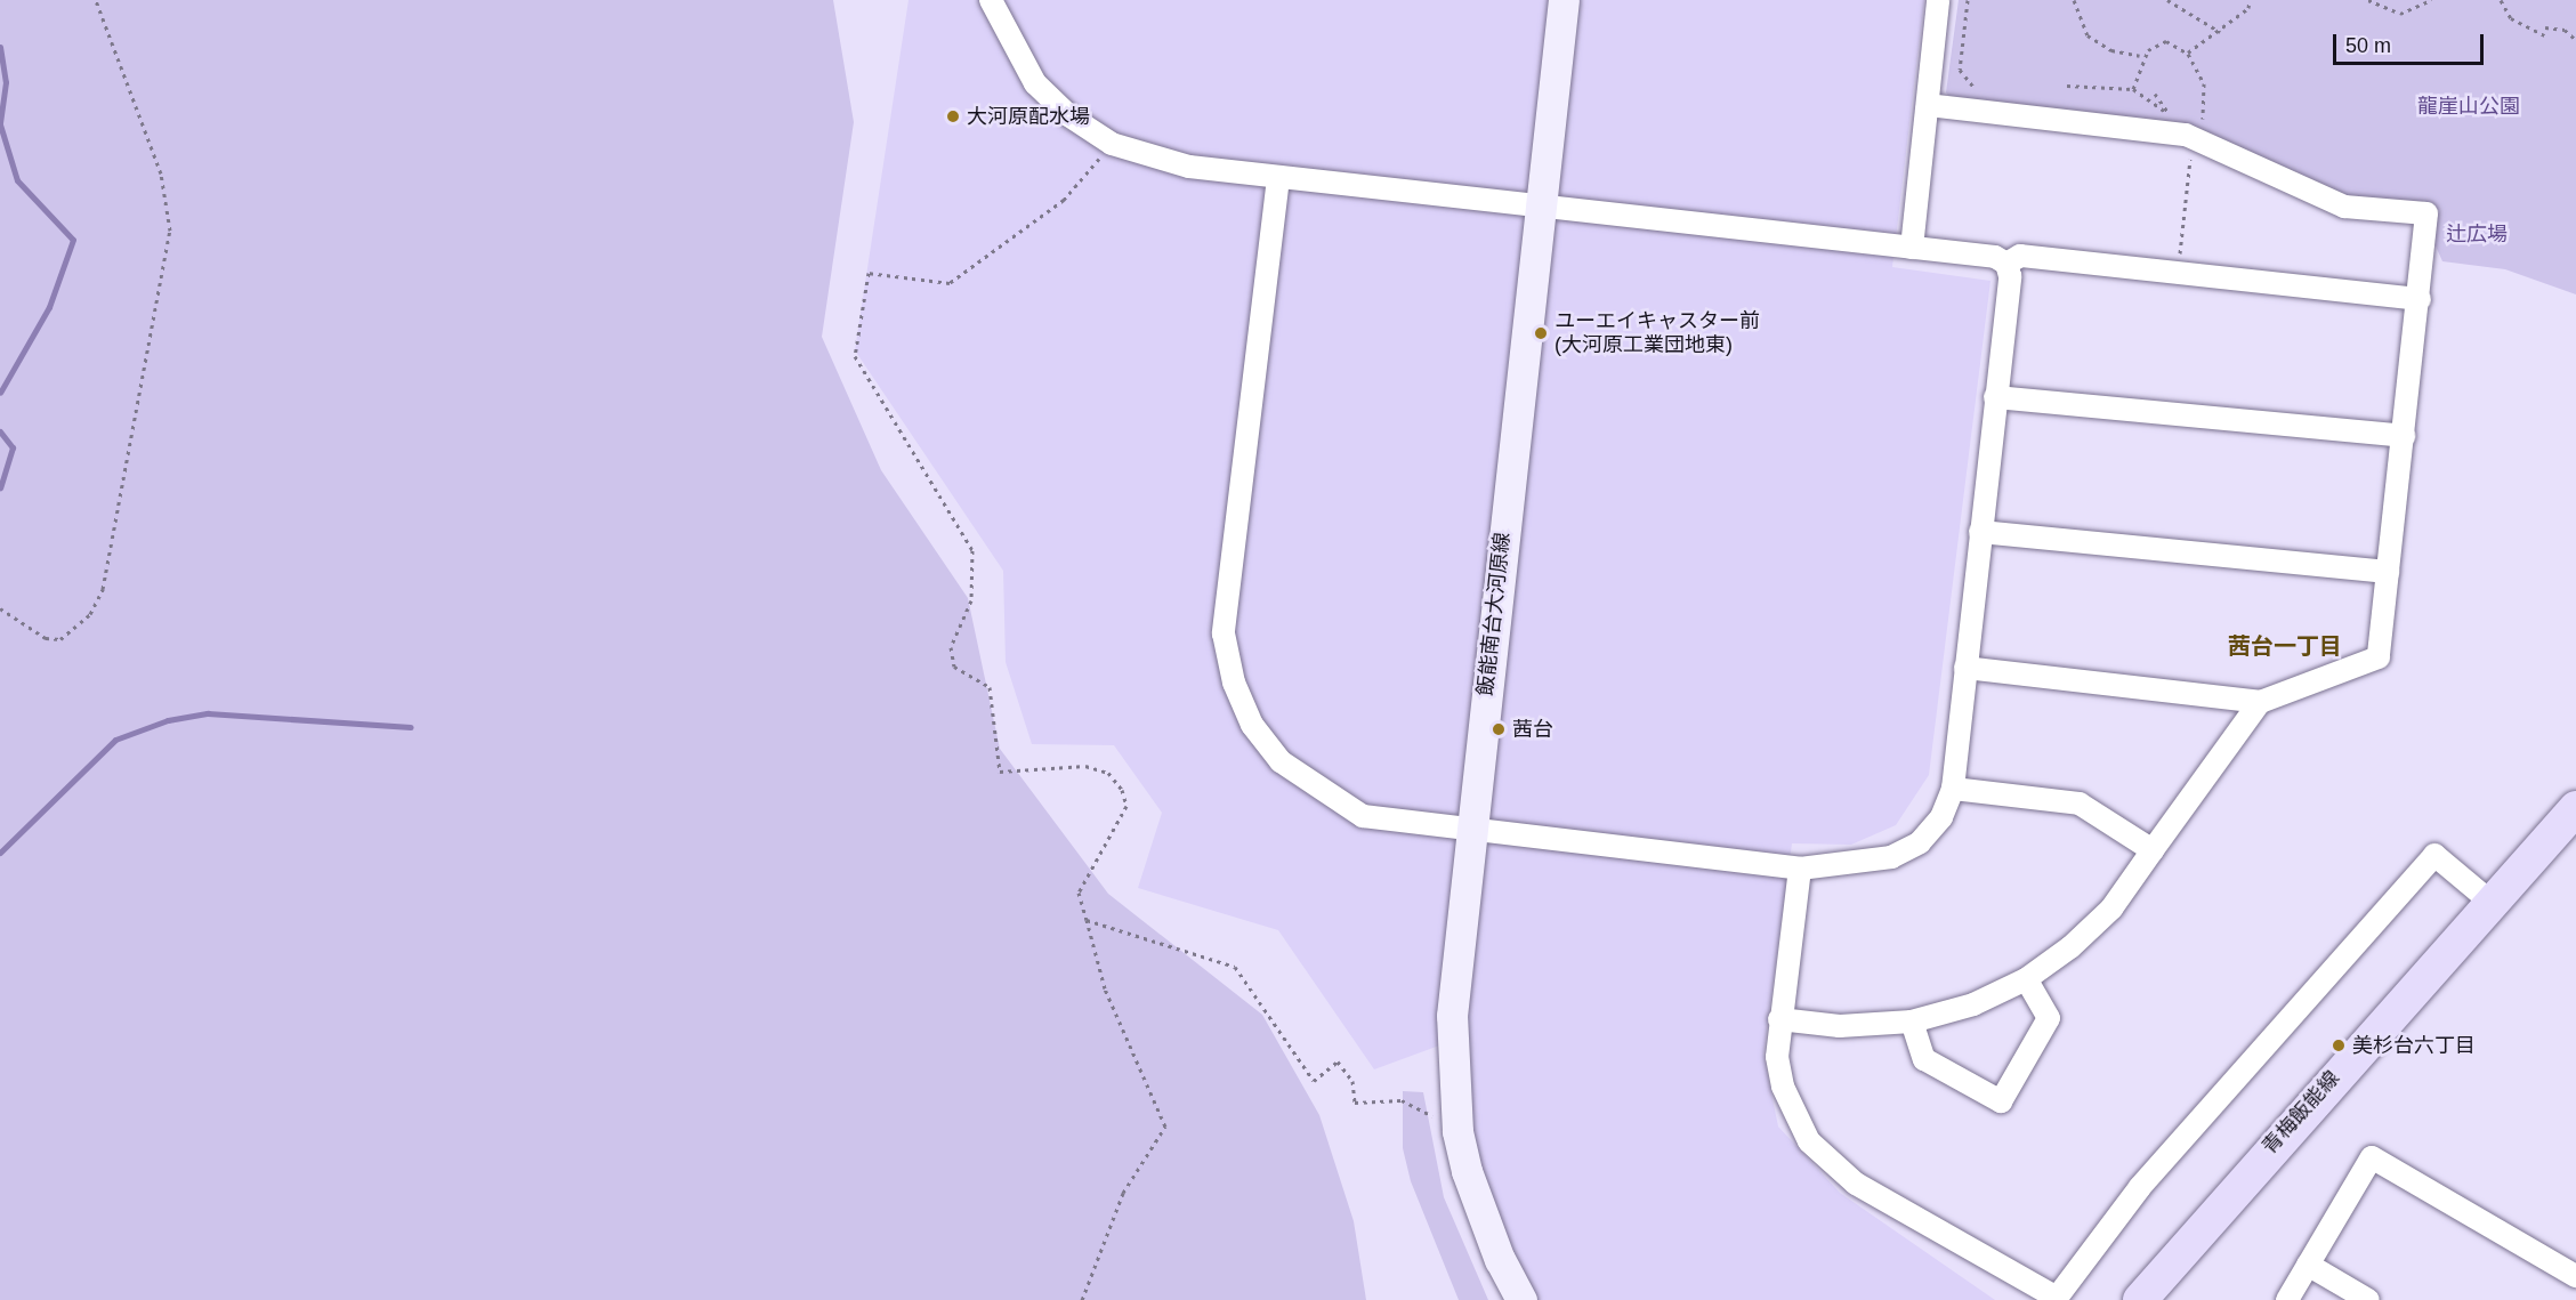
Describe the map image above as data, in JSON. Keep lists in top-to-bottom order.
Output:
{
  "streets": {
    "main road": ["青梅飯能線"],
    "street": ["飯能南台大河原線"]
  },
  "districts": ["茜台一丁目"],
  "parks": ["龍崖山公園", "辻広場"],
  "places": [
    "大河原配水場",
    "ユーエイキャスター前 (大河原工業団地東)",
    "茜台",
    "美杉台六丁目"
  ],
  "scale_bar": "50 m"
}
